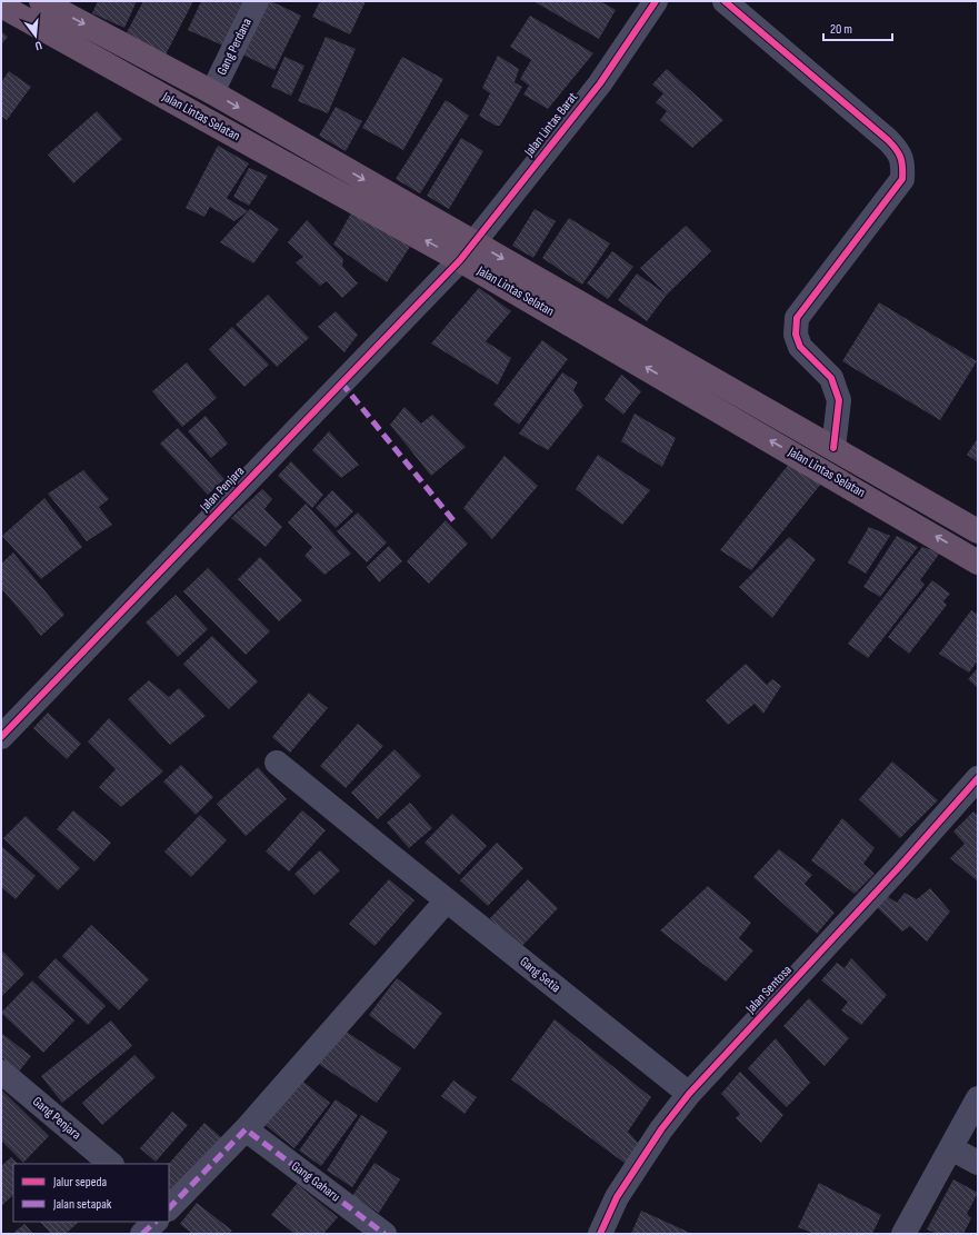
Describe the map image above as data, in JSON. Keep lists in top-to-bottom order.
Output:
{
  "streets": {
    "highway": ["Jalan Lintas Selatan"],
    "street": [
      "Gang Perdana",
      "Jalan Lintas Barat",
      "Jalan Penjara",
      "Gang Setia",
      "Jalan Sentosa",
      "Gang Penjara",
      "Gang Gaharu"
    ]
  },
  "crossings": [
    ["Gang Perdana", "Jalan Lintas Selatan"],
    ["Jalan Lintas Selatan", "Jalan Lintas Barat"],
    ["Jalan Lintas Selatan", "Jalan Penjara"],
    ["Jalan Lintas Barat", "Jalan Penjara"],
    ["Gang Setia", "Jalan Sentosa"]
  ],
  "legend": ["Jalur sepeda", "Jalan setapak"],
  "scale_bar": "20 m",
  "north": "bottom"
}
